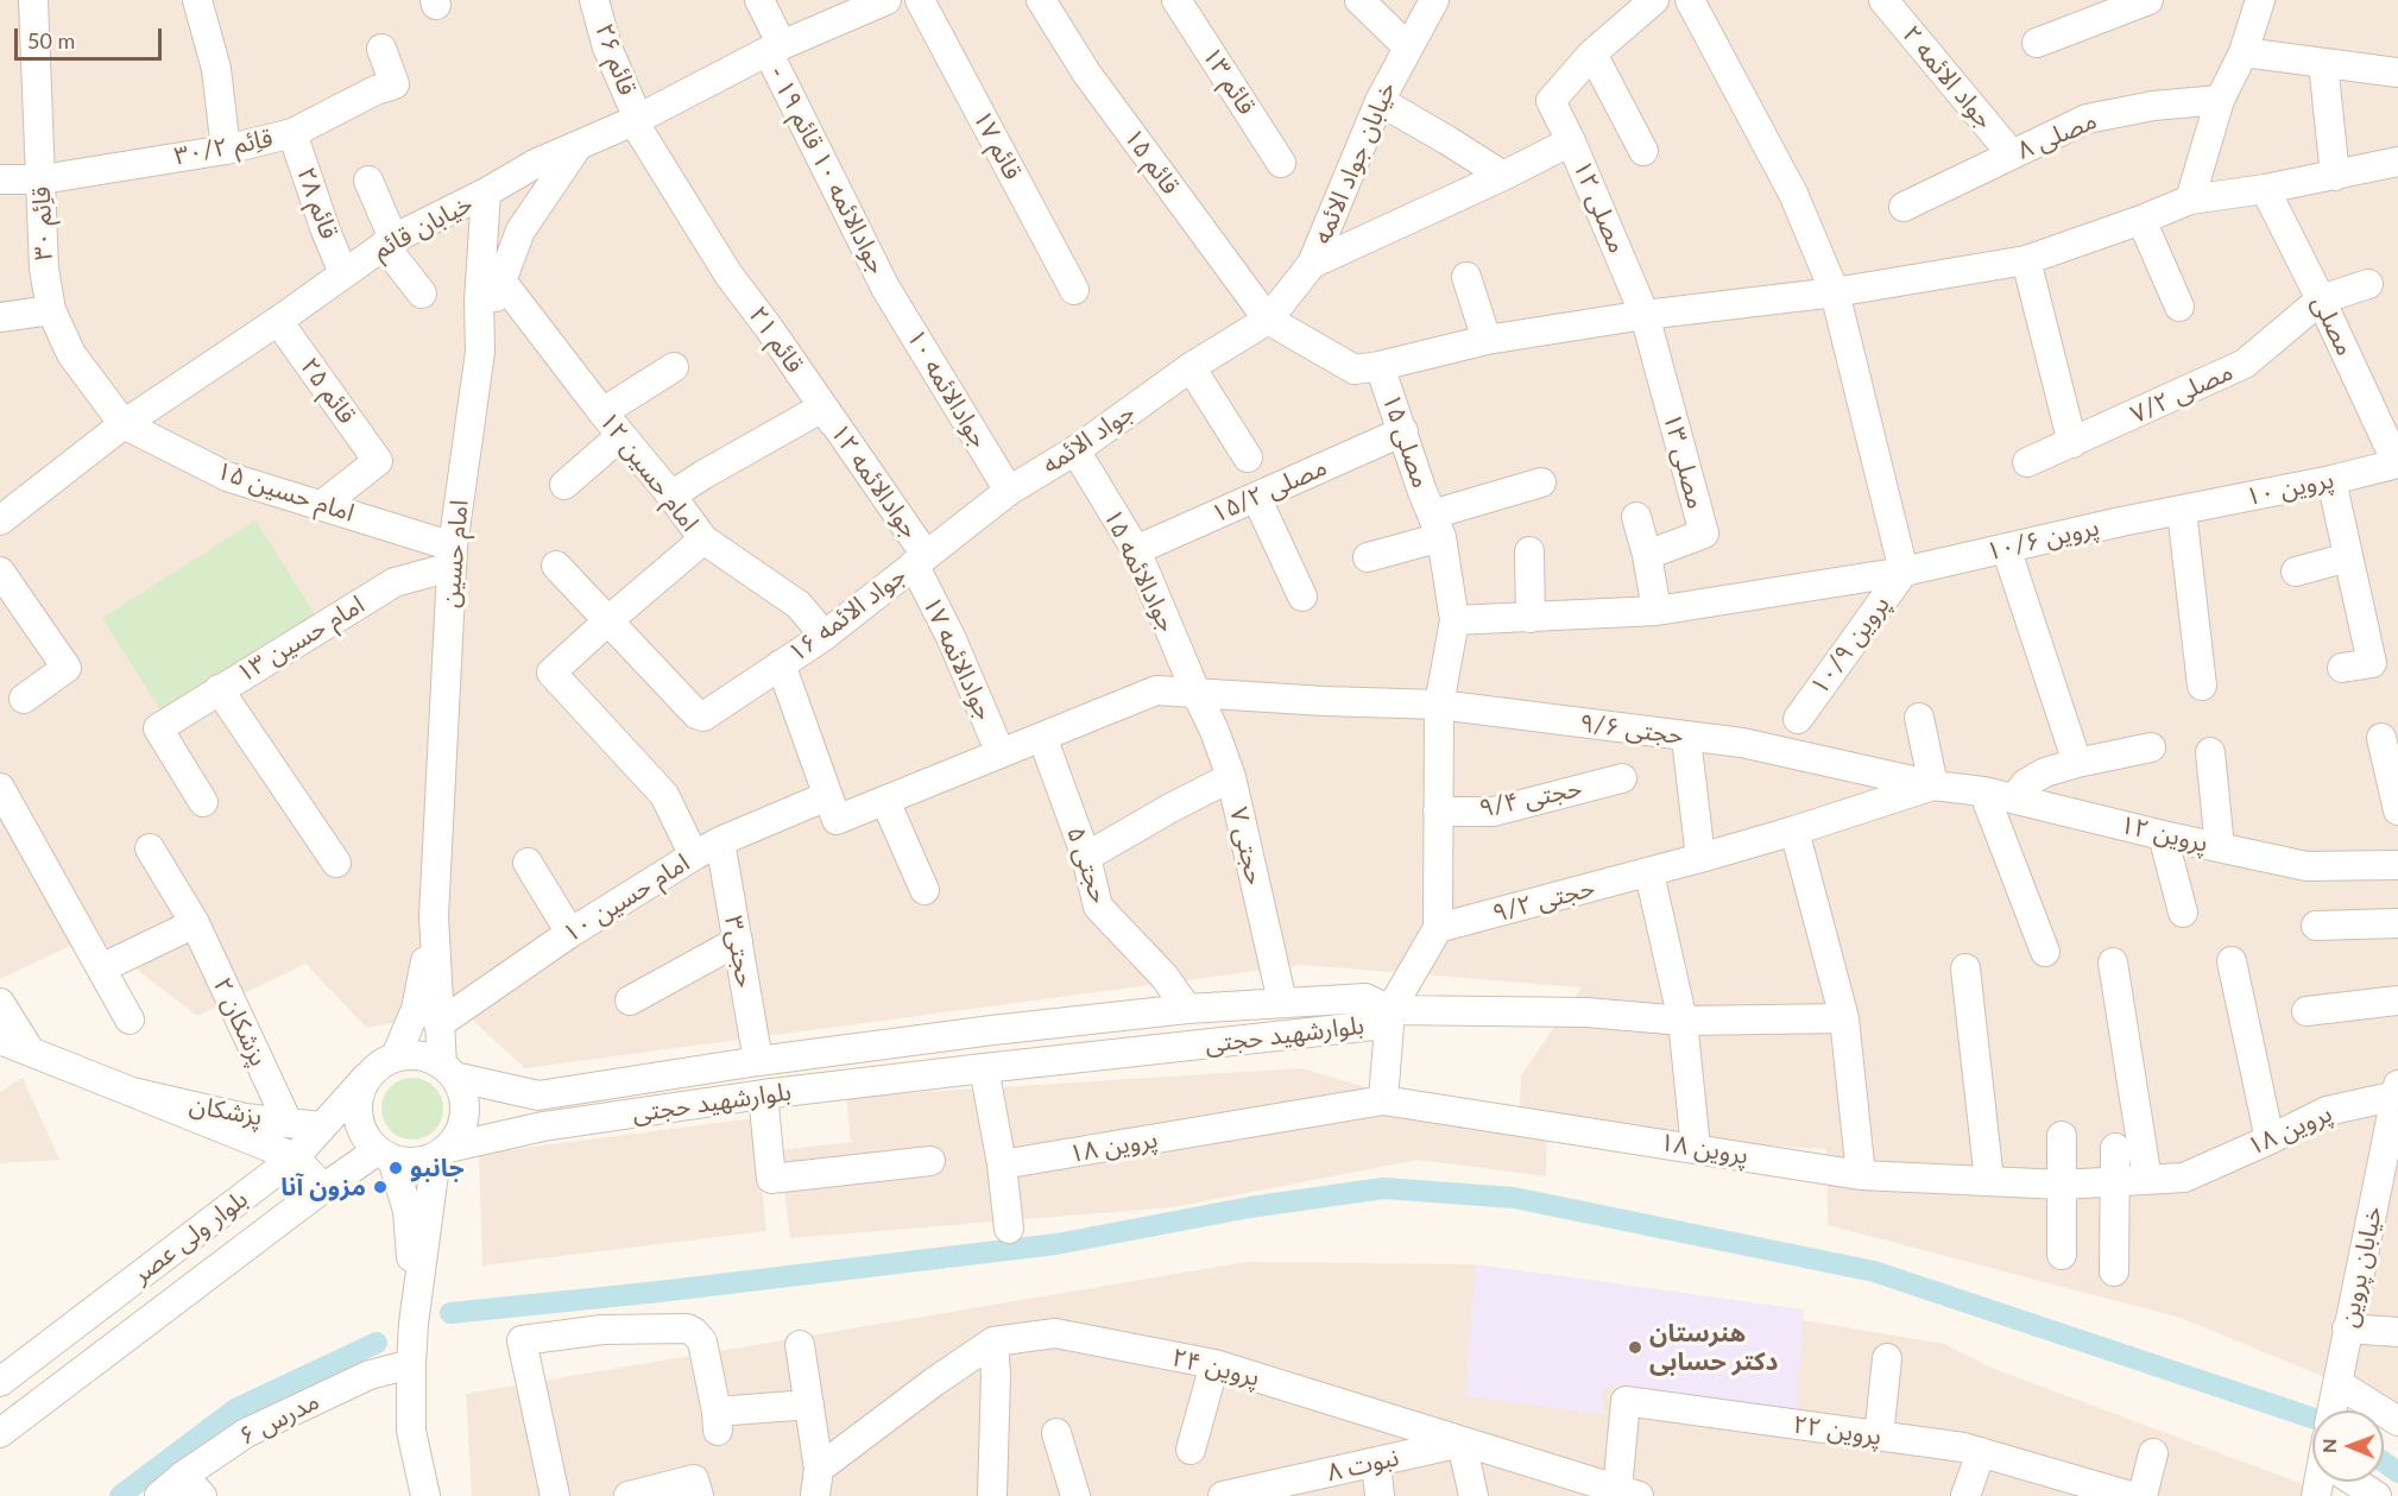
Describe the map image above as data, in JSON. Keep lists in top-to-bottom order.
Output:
{
  "streets": {
    "street": [
      "قائم ۲۶",
      "جواد الائمه ۲",
      "قائم ۱۳",
      "مصلی ۸",
      "قائم ۱۷",
      "قاِئم ۳۰/۲",
      "قائم ۱۵",
      "خیابان جواد الائمه",
      "- جوادالائمه ۱۰ قائم ۱۹",
      "قائم ۲۸",
      "مصلی ۱۲",
      "قاِئم ۳۰",
      "خیابان قائم",
      "مصلی",
      "قائم ۲۱",
      "جوادالائمه ۱۰",
      "قائم ۲۵",
      "مصلی ۷/۲",
      "جواد الائمه",
      "مصلی ۱۵",
      "مصلی ۱۳",
      "امام حسین ۱۲",
      "پروین ۱۰",
      "مصلی ۱۵/۲",
      "امام حسین ۱۵",
      "پروین ۱۰/۶",
      "امام حسین",
      "جوادالائمه ۱۵",
      "جواد الائمه ۱۶",
      "امام حسین ۱۳",
      "پروین ۱۰/۹",
      "جوادالائمه ۱۷",
      "حجتی ۹/۶",
      "حجتی ۹/۴",
      "پروین ۱۲",
      "حجتی ۷",
      "حجتی ۵",
      "۱۰ امام حسین",
      "حجتی ۹/۲",
      "حجتی۳",
      "پزشکان ۲",
      "بلوارشهید حجتی",
      "پزشکان",
      "پروین ۱۸",
      "بلوار ولی عصر",
      "خیابان پروین",
      "پروین ۲۴",
      "مدرس ۶",
      "پروین ۲۲",
      "نبوت ۸"
    ]
  },
  "crossings": [
    ["قائم ۲۶", "خیابان قائم"],
    ["قائم ۲۶", "قائم ۲۱"],
    ["جواد الائمه ۲", "مصلی ۸"],
    ["قاِئم ۳۰/۲", "قائم ۲۸"],
    ["قاِئم ۳۰/۲", "قاِئم ۳۰"],
    ["قائم ۱۵", "خیابان جواد الائمه"],
    ["قائم ۱۵", "جواد الائمه"],
    ["خیابان جواد الائمه", "جواد الائمه"],
    ["- جوادالائمه ۱۰ قائم ۱۹", "خیابان قائم"],
    ["- جوادالائمه ۱۰ قائم ۱۹", "جوادالائمه ۱۰"],
    ["قائم ۲۸", "خیابان قائم"],
    ["مصلی ۱۲", "مصلی ۱۳"],
    ["قاِئم ۳۰", "خیابان قائم"],
    ["قاِئم ۳۰", "امام حسین ۱۵"],
    ["خیابان قائم", "قائم ۲۱"],
    ["خیابان قائم", "قائم ۲۵"],
    ["خیابان قائم", "امام حسین ۱۵"],
    ["خیابان قائم", "امام حسین"],
    ["مصلی", "مصلی ۷/۲"],
    ["مصلی", "پروین ۱۰"],
    ["قائم ۲۱", "جواد الائمه"],
    ["قائم ۲۱", "جواد الائمه ۱۶"],
    ["قائم ۲۱", "جوادالائمه ۱۷"],
    ["جوادالائمه ۱۰", "جواد الائمه"],
    ["قائم ۲۵", "امام حسین ۱۵"],
    ["جواد الائمه", "جوادالائمه ۱۵"],
    ["جواد الائمه", "جواد الائمه ۱۶"],
    ["جواد الائمه", "جوادالائمه ۱۷"],
    ["مصلی ۱۵", "مصلی ۱۵/۲"],
    ["مصلی ۱۵", "پروین ۱۰/۶"],
    ["مصلی ۱۵", "حجتی ۹/۶"],
    ["مصلی ۱۵", "حجتی ۹/۴"],
    ["مصلی ۱۵", "حجتی ۹/۲"],
    ["امام حسین ۱۲", "جواد الائمه ۱۶"],
    ["پروین ۱۰", "پروین ۱۰/۶"],
    ["مصلی ۱۵/۲", "جوادالائمه ۱۵"],
    ["امام حسین ۱۵", "امام حسین"],
    ["امام حسین ۱۵", "امام حسین ۱۳"],
    ["پروین ۱۰/۶", "پروین ۱۰/۹"],
    ["امام حسین", "امام حسین ۱۳"],
    ["امام حسین", "۱۰ امام حسین"],
    ["امام حسین", "بلوارشهید حجتی"],
    ["امام حسین", "بلوار ولی عصر"],
    ["جوادالائمه ۱۵", "حجتی ۹/۶"],
    ["جوادالائمه ۱۵", "حجتی ۷"],
    ["جواد الائمه ۱۶", "جوادالائمه ۱۷"],
    ["جوادالائمه ۱۷", "حجتی ۹/۶"],
    ["حجتی ۹/۶", "پروین ۱۲"],
    ["حجتی ۹/۶", "حجتی ۷"],
    ["حجتی ۹/۶", "حجتی ۵"],
    ["حجتی ۹/۶", "۱۰ امام حسین"],
    ["پروین ۱۲", "حجتی ۹/۲"],
    ["حجتی ۷", "بلوارشهید حجتی"],
    ["حجتی ۵", "بلوارشهید حجتی"],
    ["۱۰ امام حسین", "حجتی۳"],
    ["حجتی۳", "بلوارشهید حجتی"],
    ["پزشکان ۲", "پزشکان"],
    ["بلوارشهید حجتی", "بلوار ولی عصر"],
    ["پزشکان", "بلوار ولی عصر"],
    ["پروین ۱۸", "خیابان پروین"],
    ["پروین ۲۴", "پروین ۲۲"],
    ["پروین ۲۴", "نبوت ۸"]
  ],
  "places": ["جانبو", "مزون آنا", "هنرستان دکتر حسابی"],
  "scale_bar": "50 m",
  "north": "left"
}
